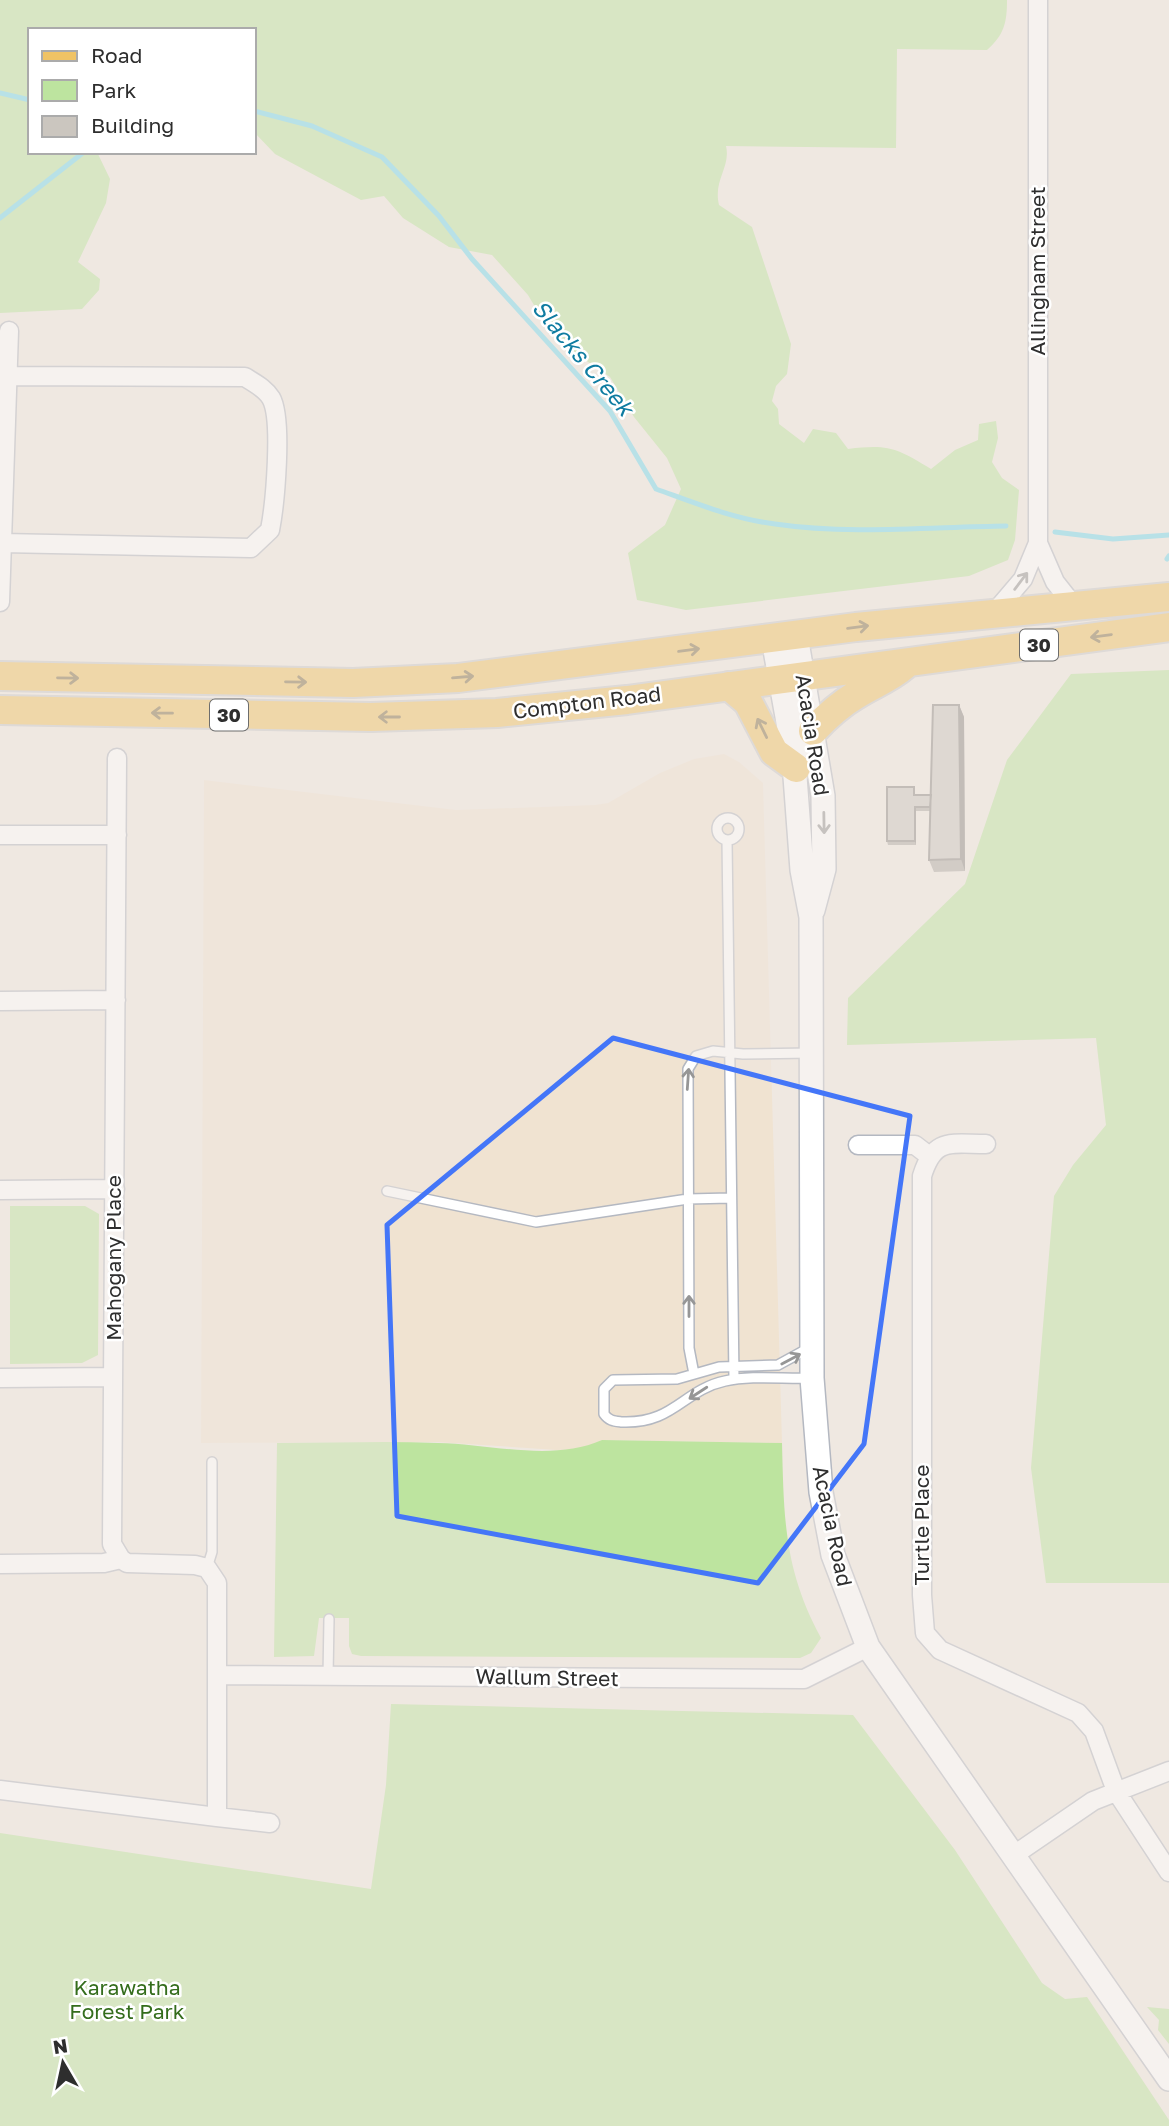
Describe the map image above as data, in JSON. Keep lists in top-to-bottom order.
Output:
{
  "streets": {
    "main road": ["30", "Compton Road"],
    "street": [
      "Allingham Street",
      "Acacia Road",
      "Mahogany Place",
      "Turtle Place",
      "Wallum Street"
    ]
  },
  "crossings": [
    ["Allingham Street", "Compton Road"],
    ["Compton Road", "Acacia Road"],
    ["Acacia Road", "Wallum Street"]
  ],
  "water": ["Slacks Creek"],
  "parks": ["Karawatha Forest Park"],
  "legend": ["Road", "Park", "Building"],
  "north": "top"
}
